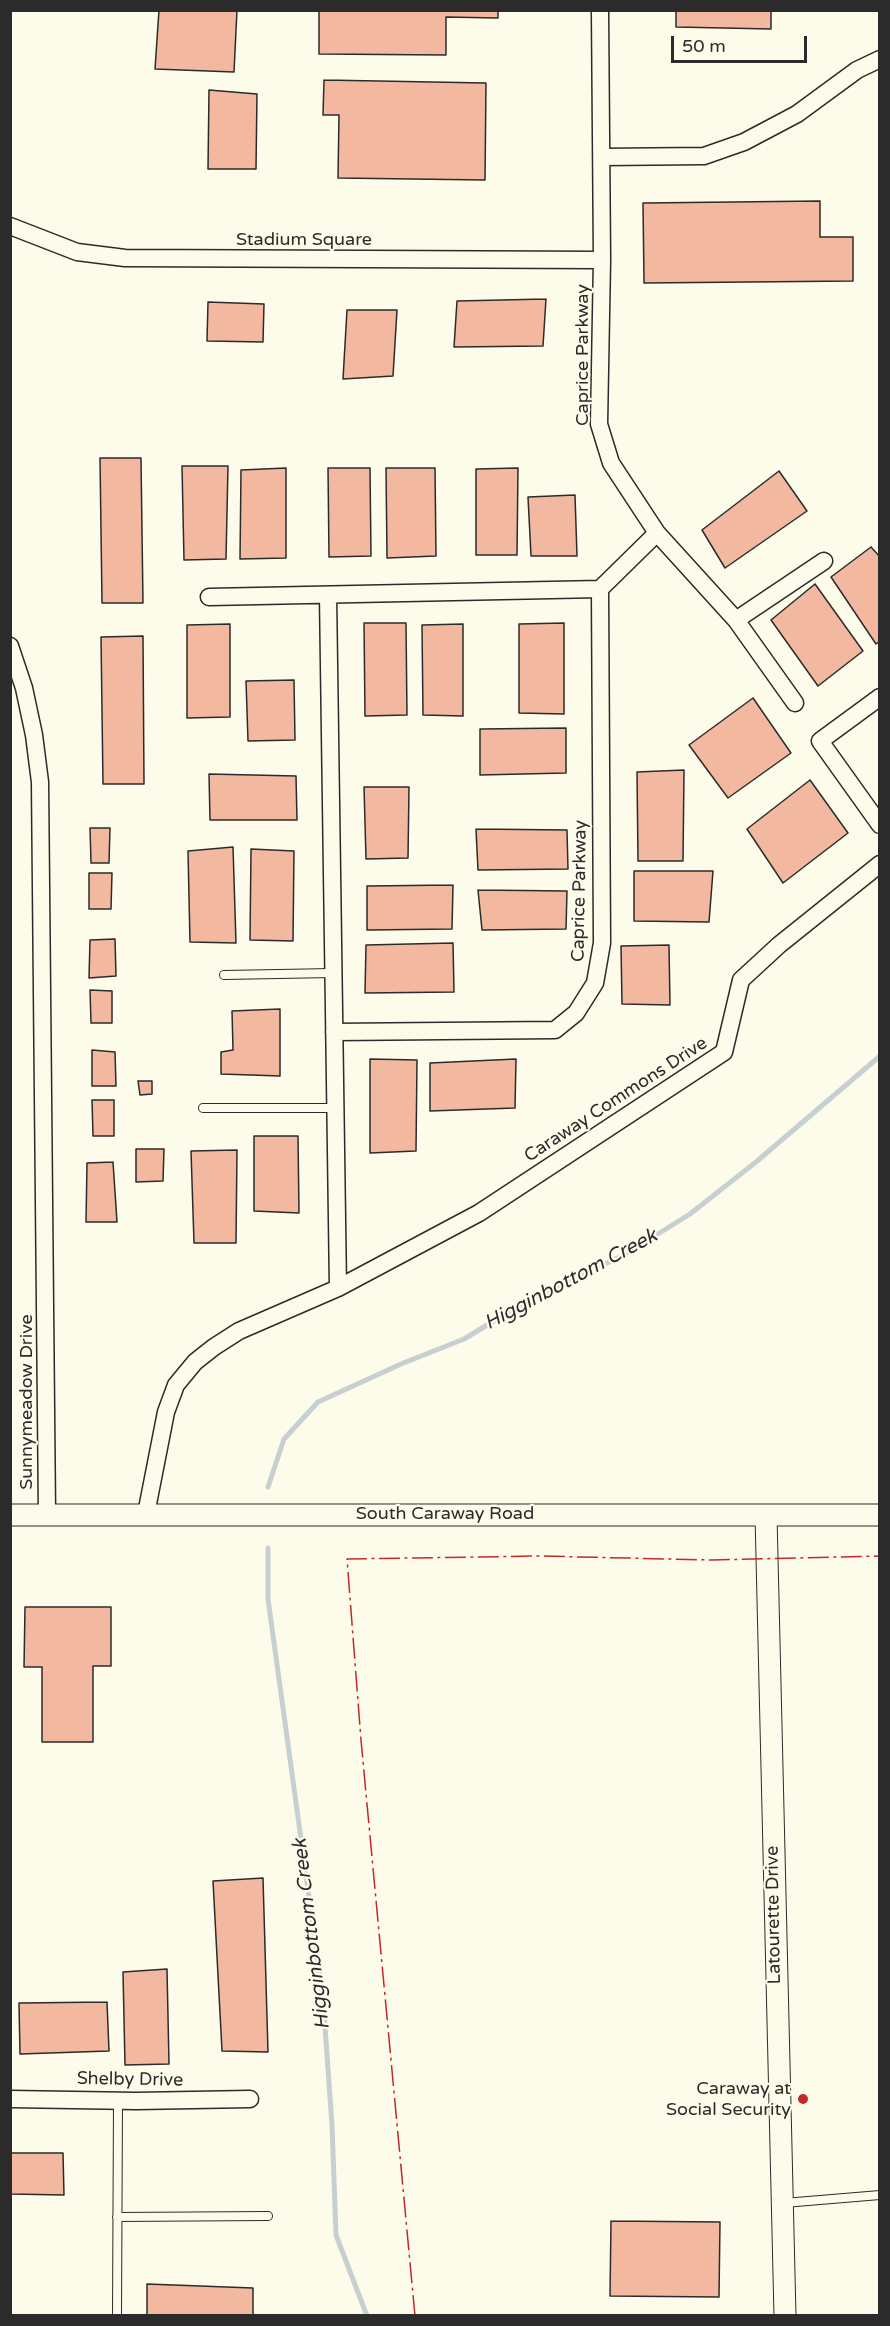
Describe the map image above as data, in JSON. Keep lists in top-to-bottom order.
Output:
{
  "streets": {
    "street": [
      "Stadium Square",
      "Caprice Parkway",
      "Caraway Commons Drive",
      "Sunnymeadow Drive",
      "South Caraway Road",
      "Latourette Drive",
      "Shelby Drive"
    ]
  },
  "crossings": [
    ["Stadium Square", "Caprice Parkway"],
    ["Sunnymeadow Drive", "South Caraway Road"],
    ["South Caraway Road", "Latourette Drive"]
  ],
  "water": ["Higginbottom Creek"],
  "places": ["Caraway at Social Security"],
  "scale_bar": "50 m"
}
